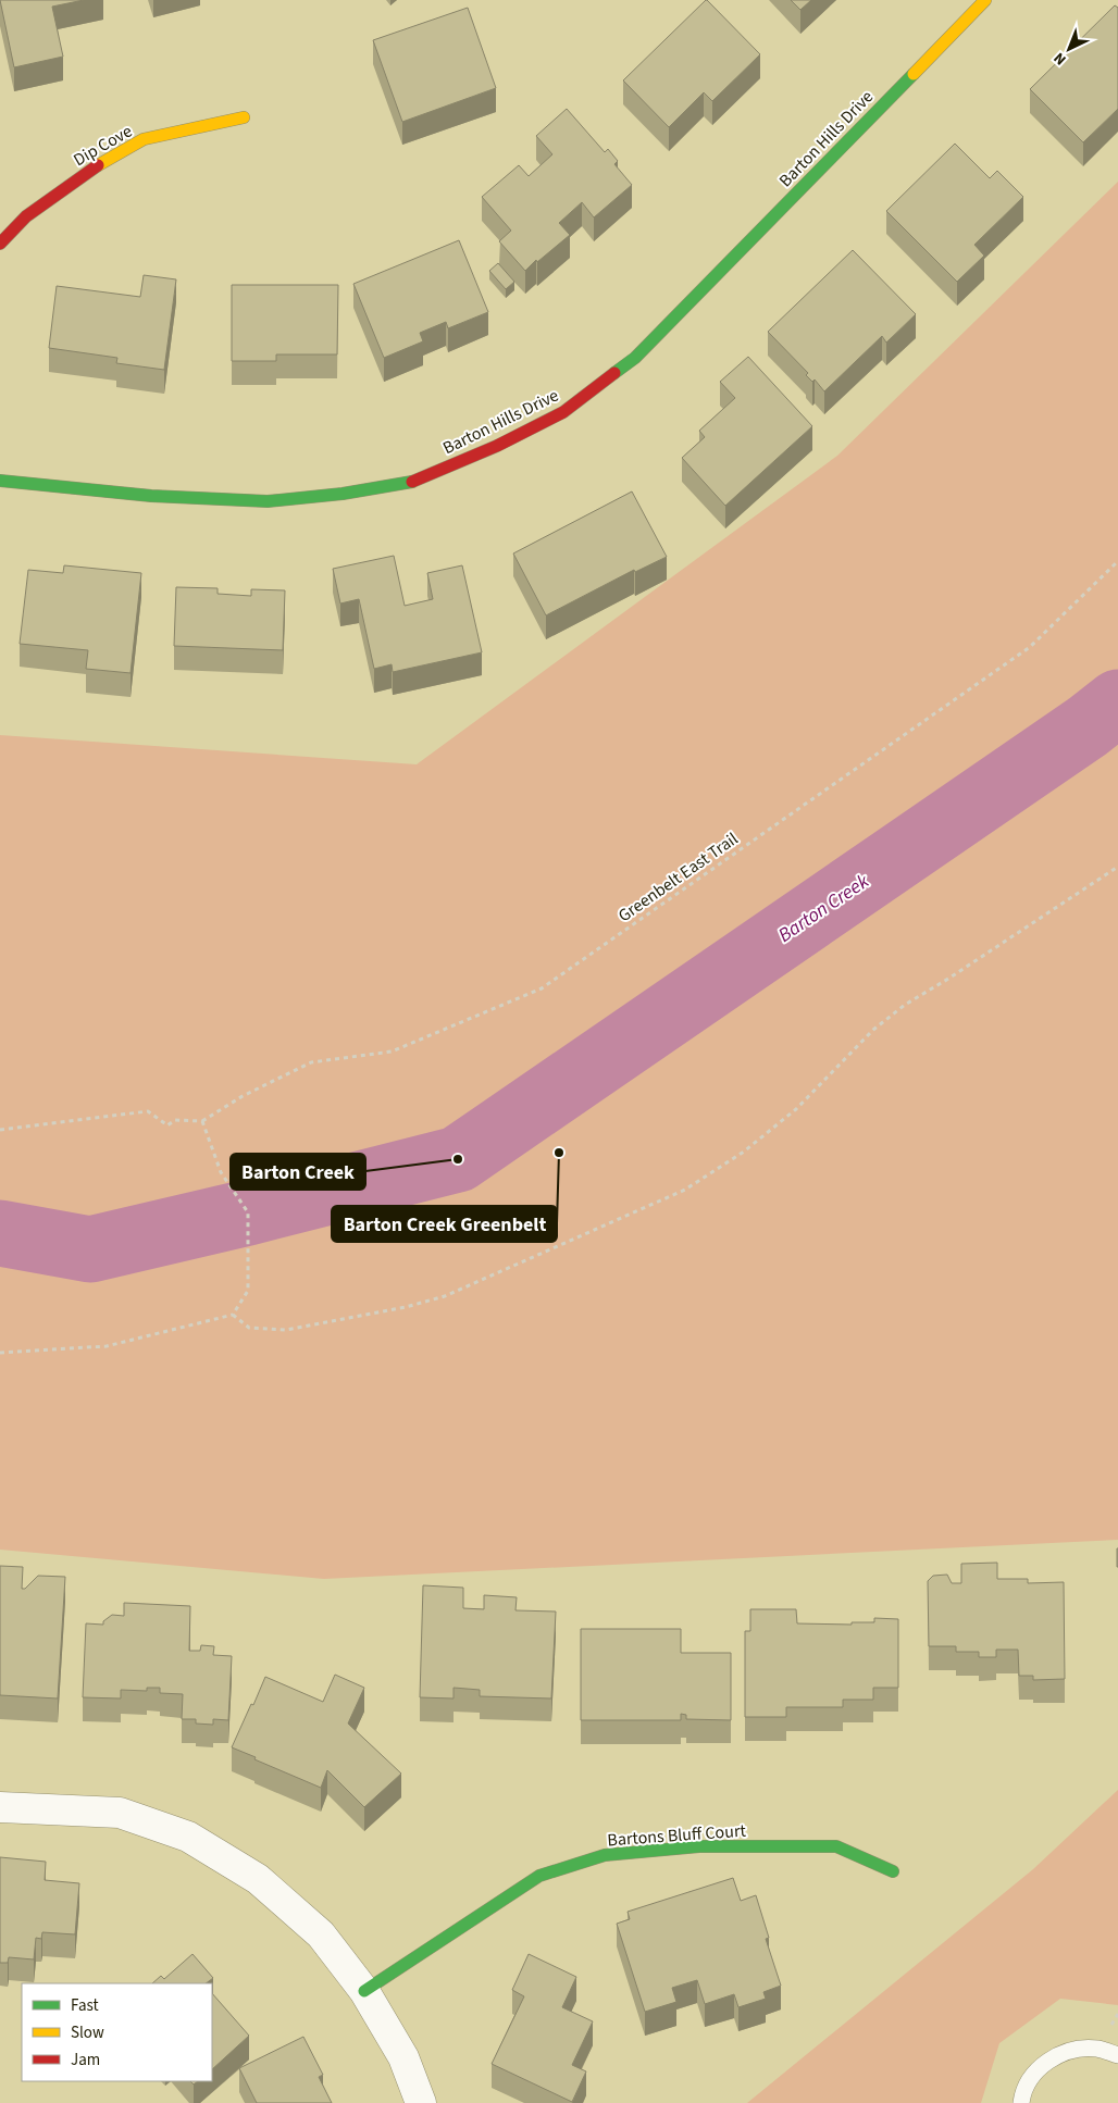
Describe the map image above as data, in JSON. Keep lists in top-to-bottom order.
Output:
{
  "streets": {
    "street": ["Barton Hills Drive", "Dip Cove", "Bartons Bluff Court"],
    "path": ["Greenbelt East Trail"]
  },
  "water": ["Barton Creek"],
  "places": ["Barton Creek Greenbelt", "Barton Creek"],
  "legend": ["Fast", "Slow", "Jam"],
  "north": "bottom left"
}
